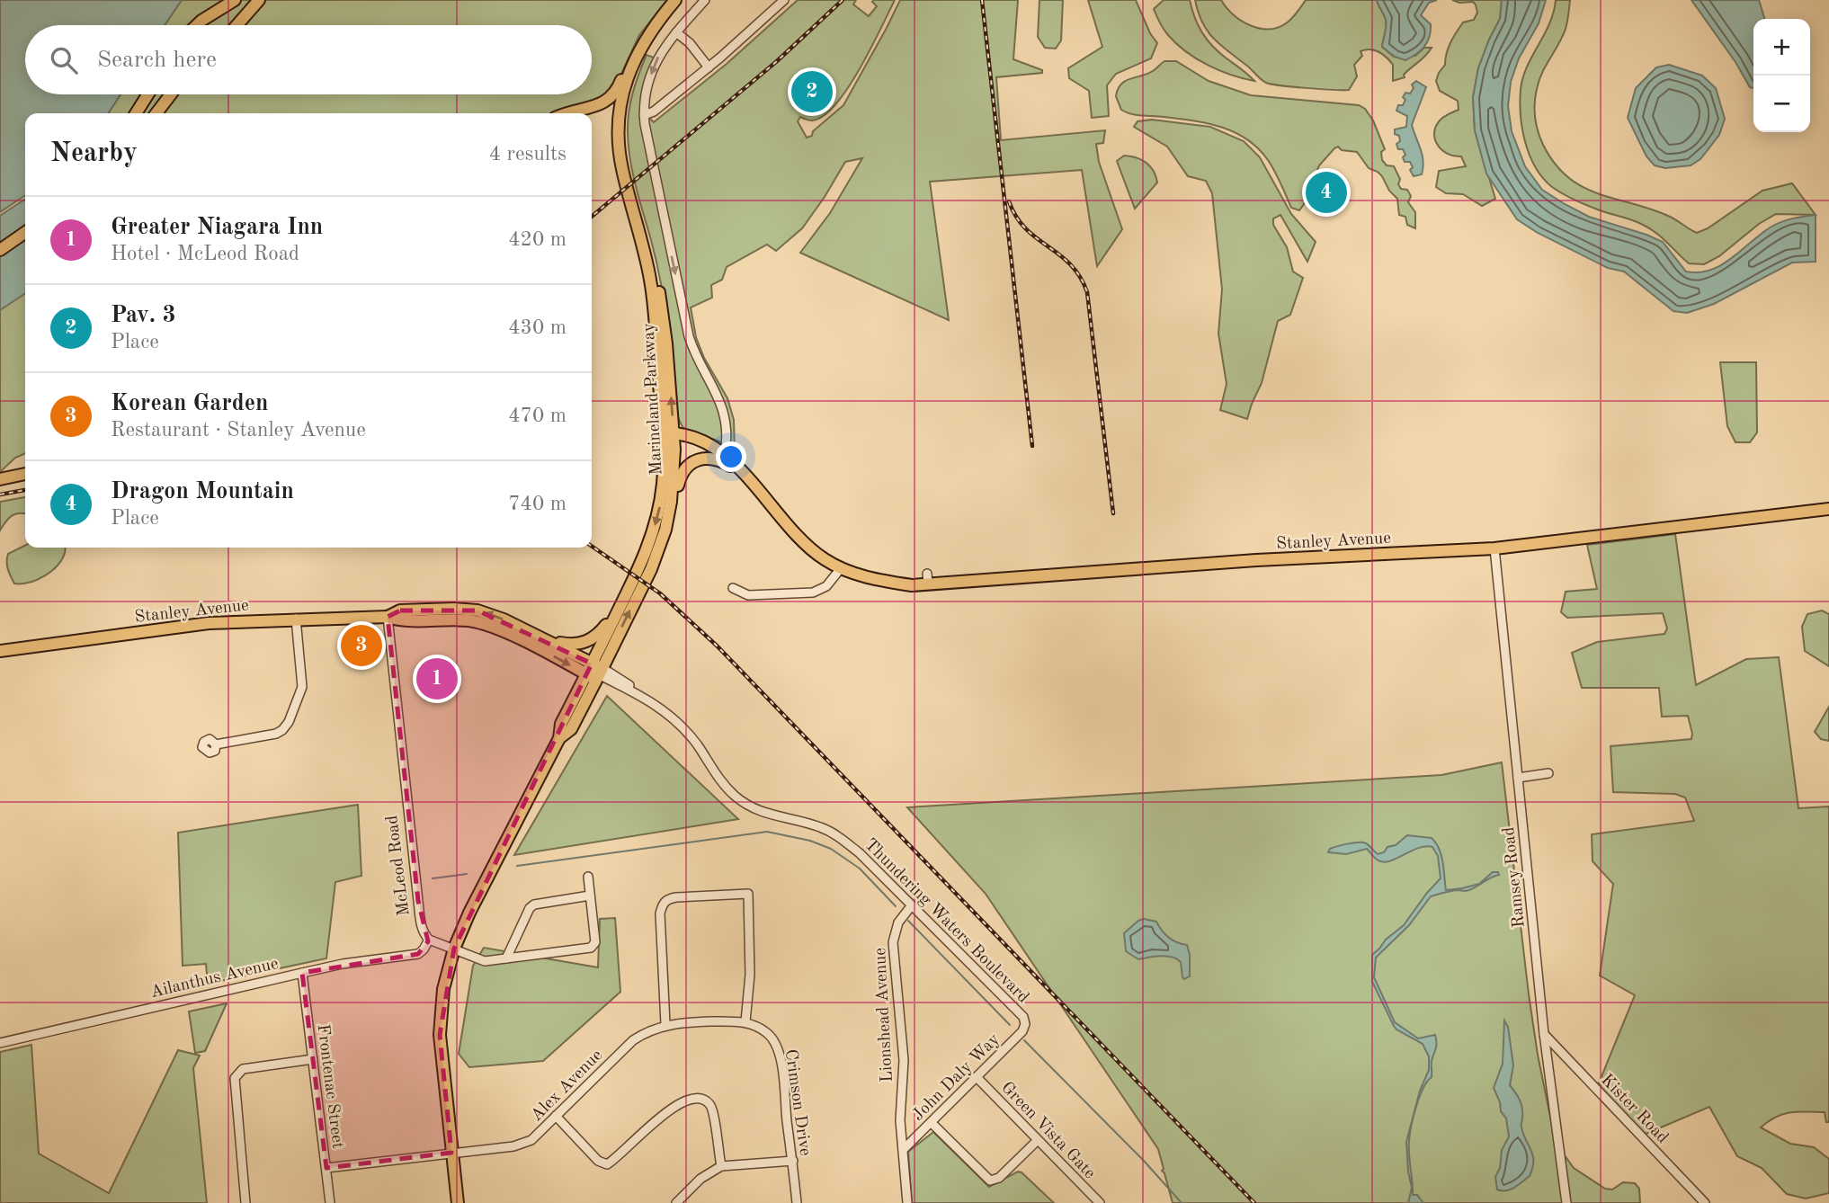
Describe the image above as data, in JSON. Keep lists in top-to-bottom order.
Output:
{
  "streets": {
    "main road": ["Marineland Parkway", "Stanley Avenue"],
    "street": [
      "McLeod Road",
      "Ramsey Road",
      "Thundering Waters Boulevard",
      "Ailanthus Avenue",
      "Lionshead Avenue",
      "John Daly Way",
      "Alex Avenue",
      "Frontenac Street",
      "Crimson Drive",
      "Kister Road",
      "Green Vista Gate"
    ]
  },
  "crossings": [
    ["Marineland Parkway", "Stanley Avenue"],
    ["Marineland Parkway", "Thundering Waters Boulevard"],
    ["Stanley Avenue", "McLeod Road"],
    ["Stanley Avenue", "Ramsey Road"],
    ["Stanley Avenue", "Thundering Waters Boulevard"],
    ["McLeod Road", "Ailanthus Avenue"],
    ["Ramsey Road", "Kister Road"],
    ["Thundering Waters Boulevard", "Lionshead Avenue"],
    ["Thundering Waters Boulevard", "John Daly Way"],
    ["Ailanthus Avenue", "Frontenac Street"],
    ["Lionshead Avenue", "John Daly Way"],
    ["John Daly Way", "Green Vista Gate"],
    ["Alex Avenue", "Frontenac Street"],
    ["Alex Avenue", "Crimson Drive"]
  ],
  "page": {
    "map_buttons": ["+", "−"],
    "search": "Search here",
    "pins": [
      "2",
      "4",
      "3",
      "1"
    ],
    "heading": ["Nearby", "4 results"],
    "list": [
      {
        "mark": "1",
        "name": "Greater Niagara Inn",
        "note": "Hotel · McLeod Road",
        "value": "420 m"
      },
      {
        "mark": "2",
        "name": "Pav. 3",
        "note": "Place",
        "value": "430 m"
      },
      {
        "mark": "3",
        "name": "Korean Garden",
        "note": "Restaurant · Stanley Avenue",
        "value": "470 m"
      },
      {
        "mark": "4",
        "name": "Dragon Mountain",
        "note": "Place",
        "value": "740 m"
      }
    ]
  }
}
